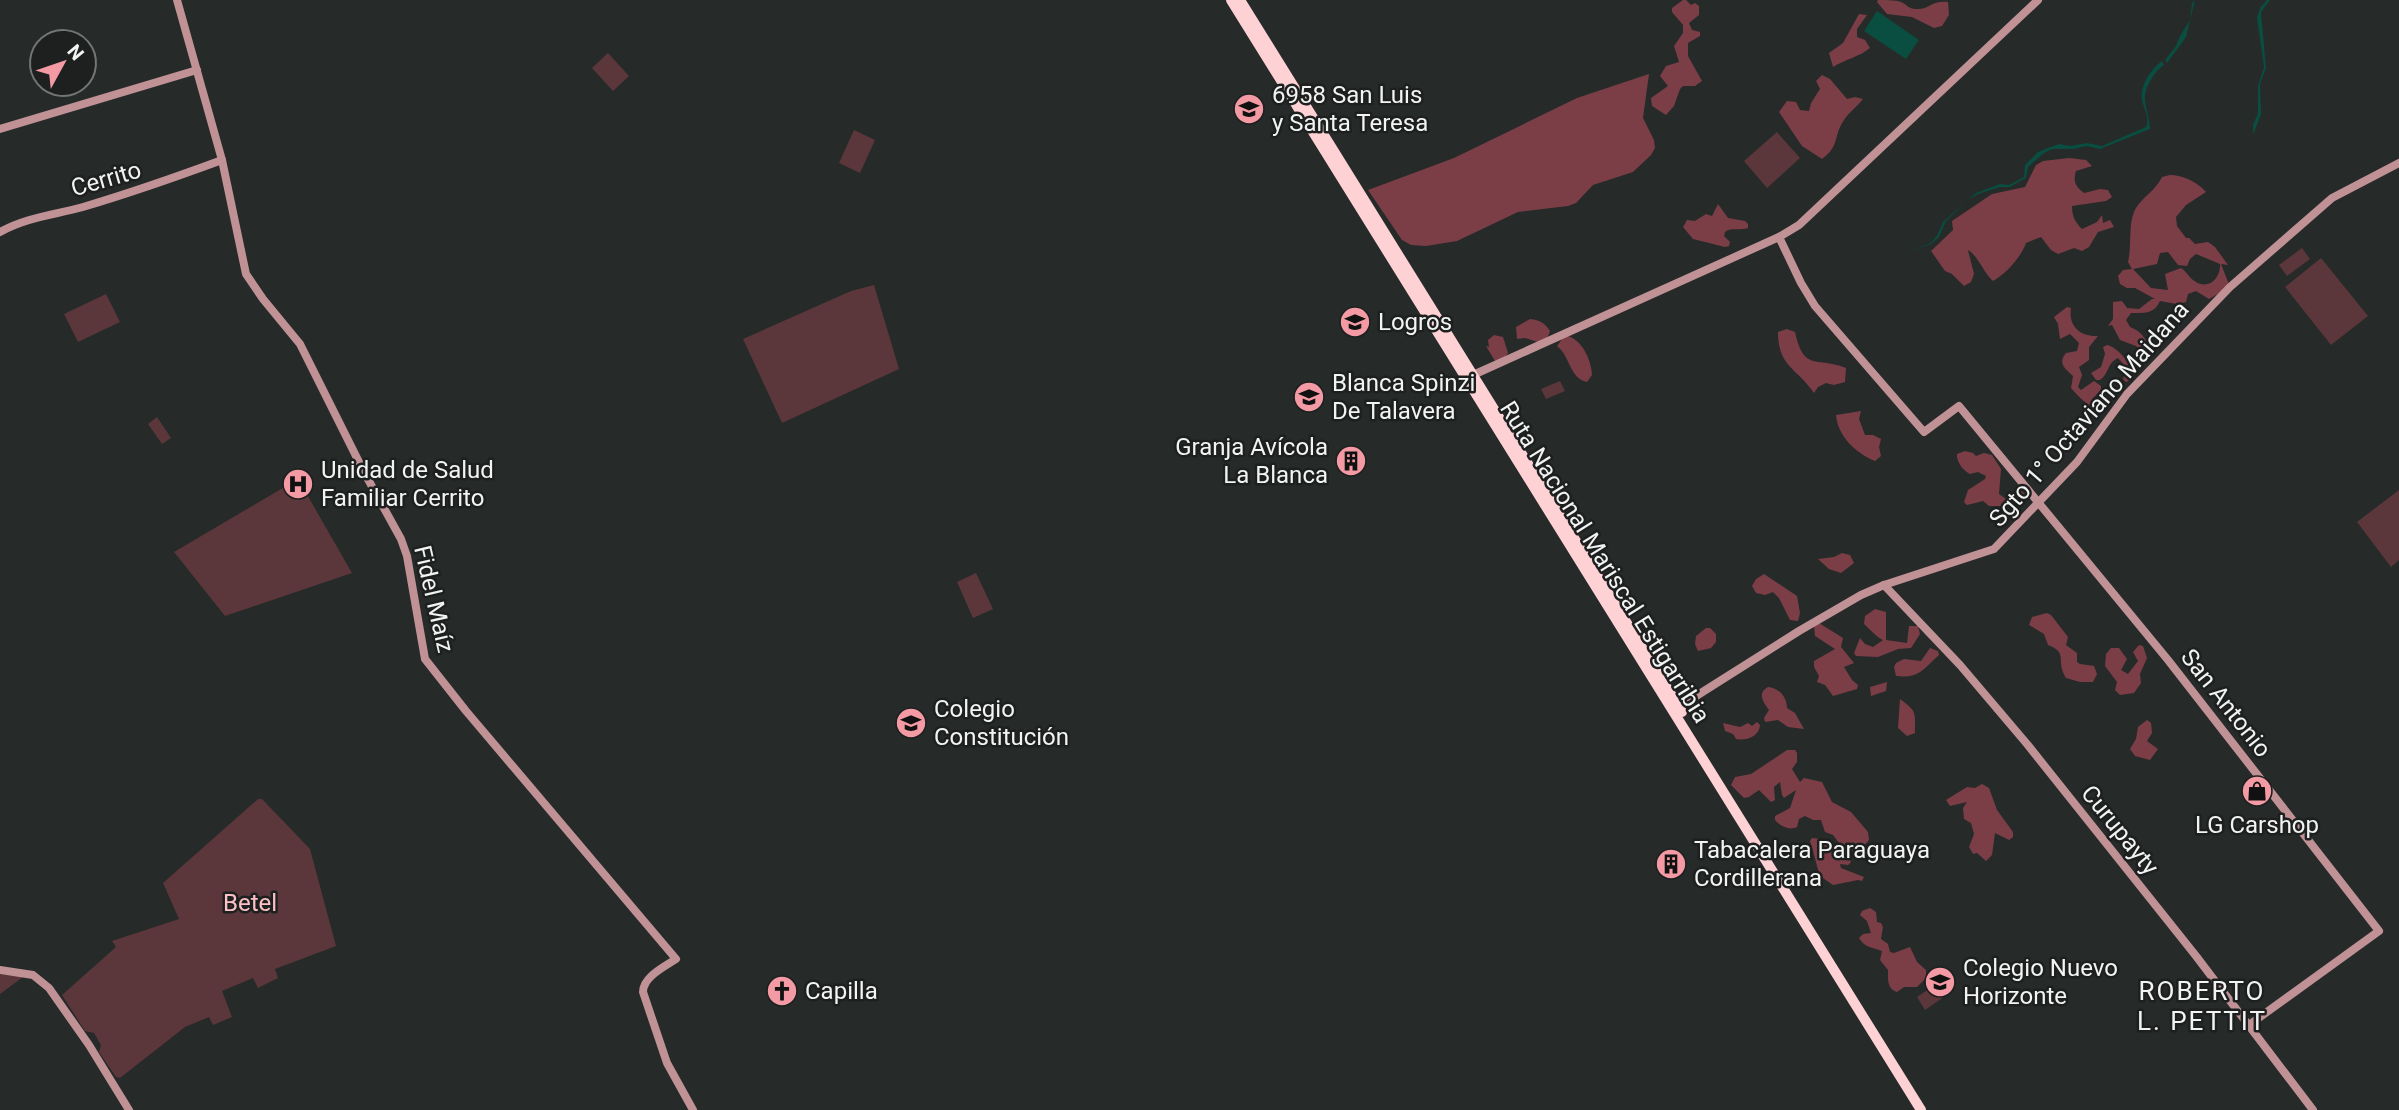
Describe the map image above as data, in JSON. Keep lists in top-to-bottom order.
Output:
{
  "streets": {
    "highway": ["Ruta Nacional Mariscal Estigarribia"],
    "street": [
      "Cerrito",
      "Sgto 1° Octaviano Maidana",
      "Fidel Maíz",
      "San Antonio",
      "Curupayty"
    ]
  },
  "crossings": [
    ["Cerrito", "Fidel Maíz"],
    ["Sgto 1° Octaviano Maidana", "Ruta Nacional Mariscal Estigarribia"],
    ["Sgto 1° Octaviano Maidana", "San Antonio"],
    ["Sgto 1° Octaviano Maidana", "Curupayty"],
    ["San Antonio", "Curupayty"]
  ],
  "districts": ["ROBERTO L. PETTIT"],
  "parks": ["Betel"],
  "places": {
    "school or university": [
      "6958 San Luis y Santa Teresa",
      "Logros",
      "Blanca Spinzi De Talavera",
      "Colegio Constitución",
      "Colegio Nuevo Horizonte"
    ],
    "building": ["Granja Avícola La Blanca", "Tabacalera Paraguaya Cordillerana"],
    "hospital": ["Unidad de Salud Familiar Cerrito"],
    "shop": ["LG Carshop"],
    "church": ["Capilla"]
  },
  "north": "top right"
}
